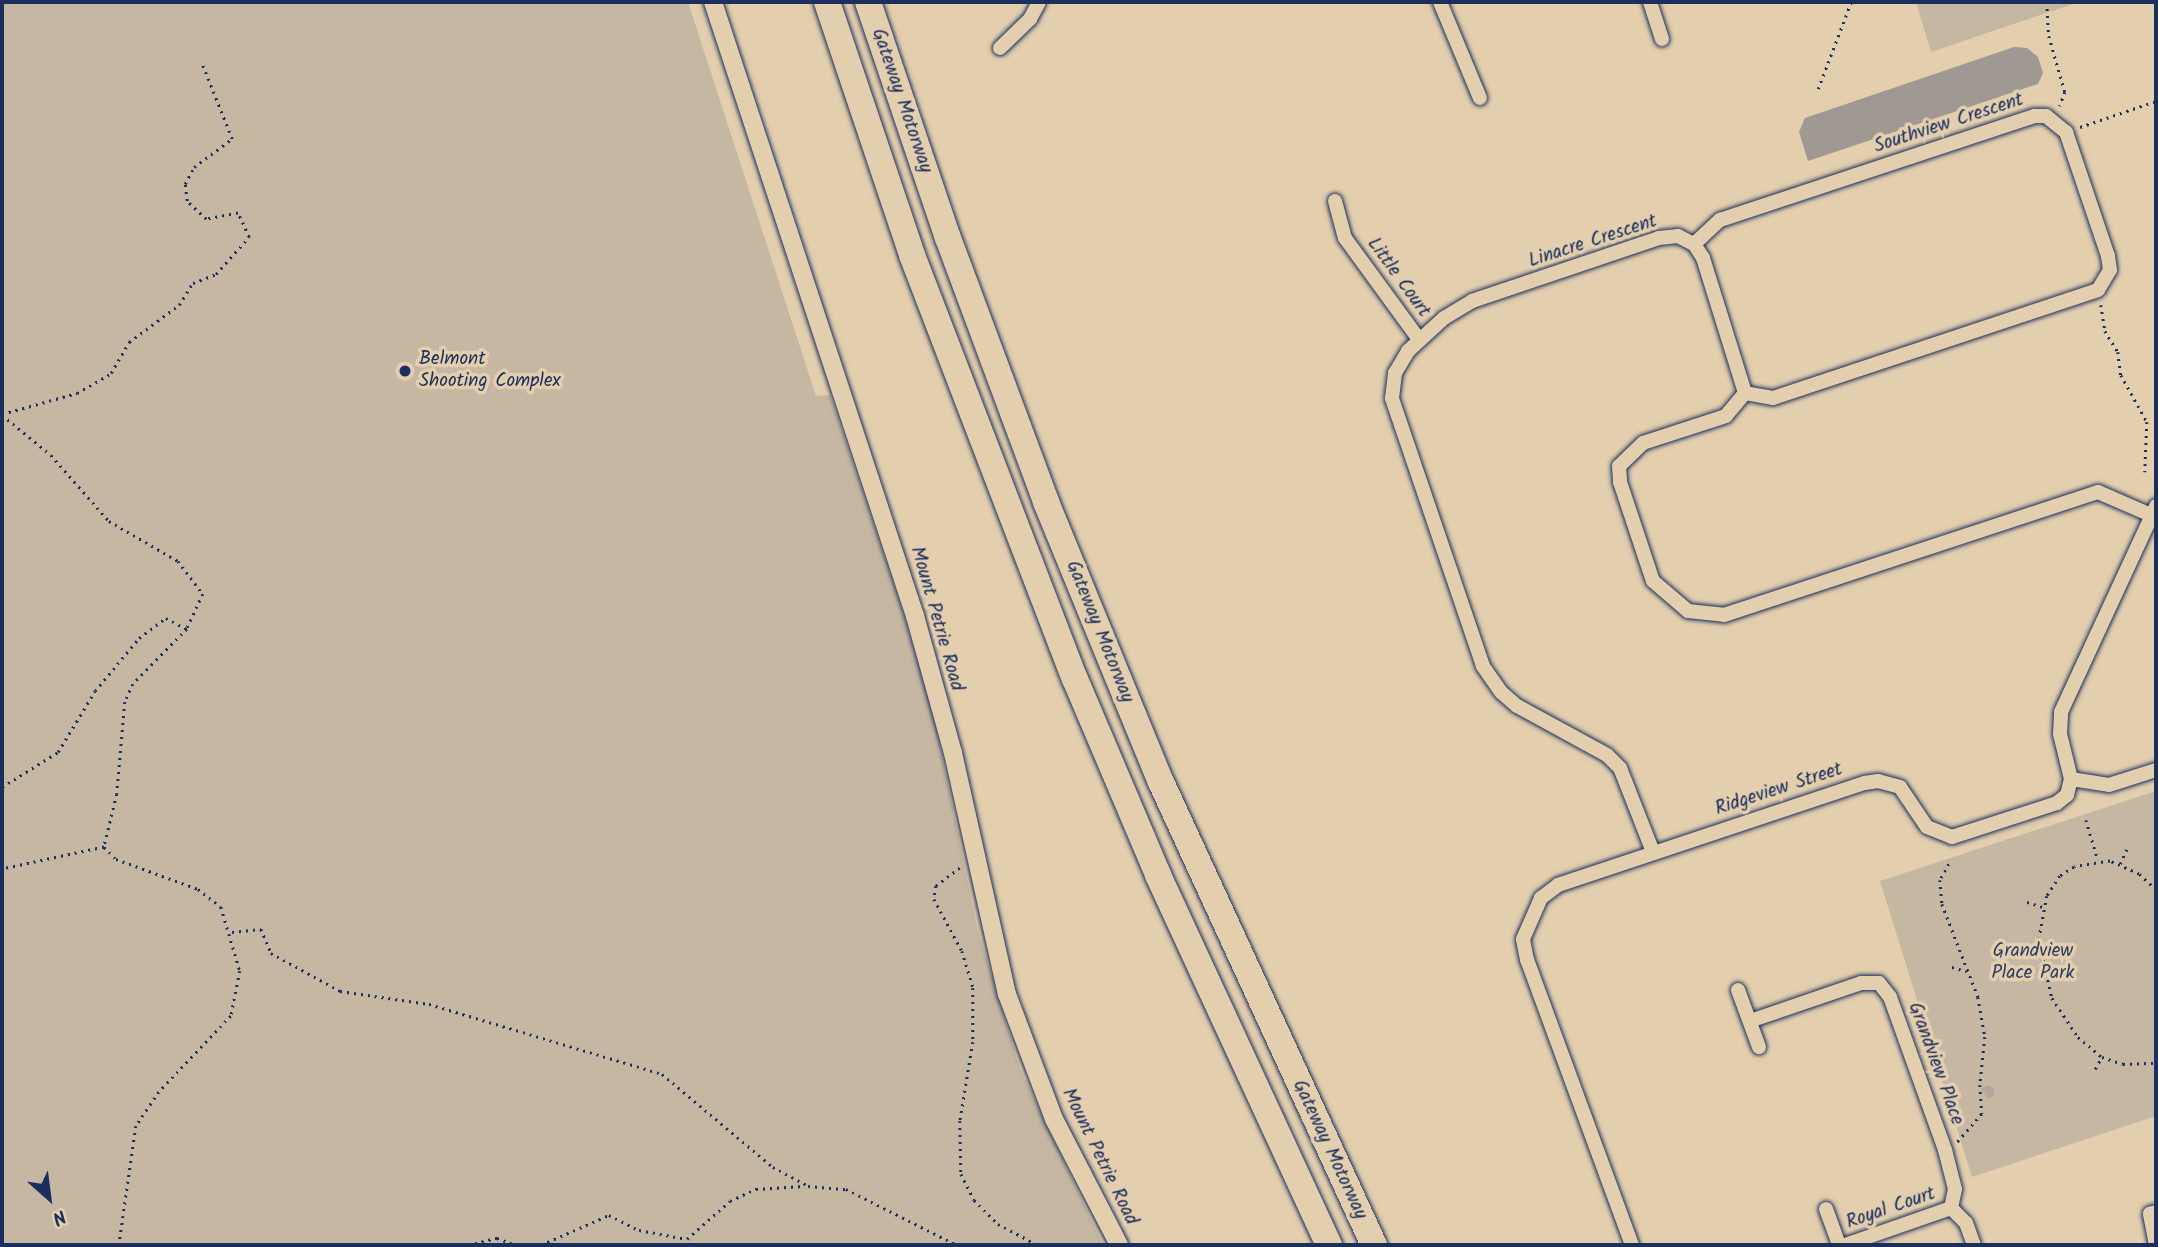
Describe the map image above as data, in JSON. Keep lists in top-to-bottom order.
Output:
{
  "streets": {
    "highway": ["Gateway Motorway"],
    "street": [
      "Southview Crescent",
      "Linacre Crescent",
      "Little Court",
      "Mount Petrie Road",
      "Ridgeview Street",
      "Grandview Place",
      "Royal Court"
    ]
  },
  "crossings": [
    ["Southview Crescent", "Linacre Crescent"],
    ["Linacre Crescent", "Little Court"],
    ["Linacre Crescent", "Ridgeview Street"],
    ["Grandview Place", "Royal Court"]
  ],
  "parks": ["Grandview Place Park"],
  "places": ["Belmont Shooting Complex"],
  "north": "bottom right"
}
